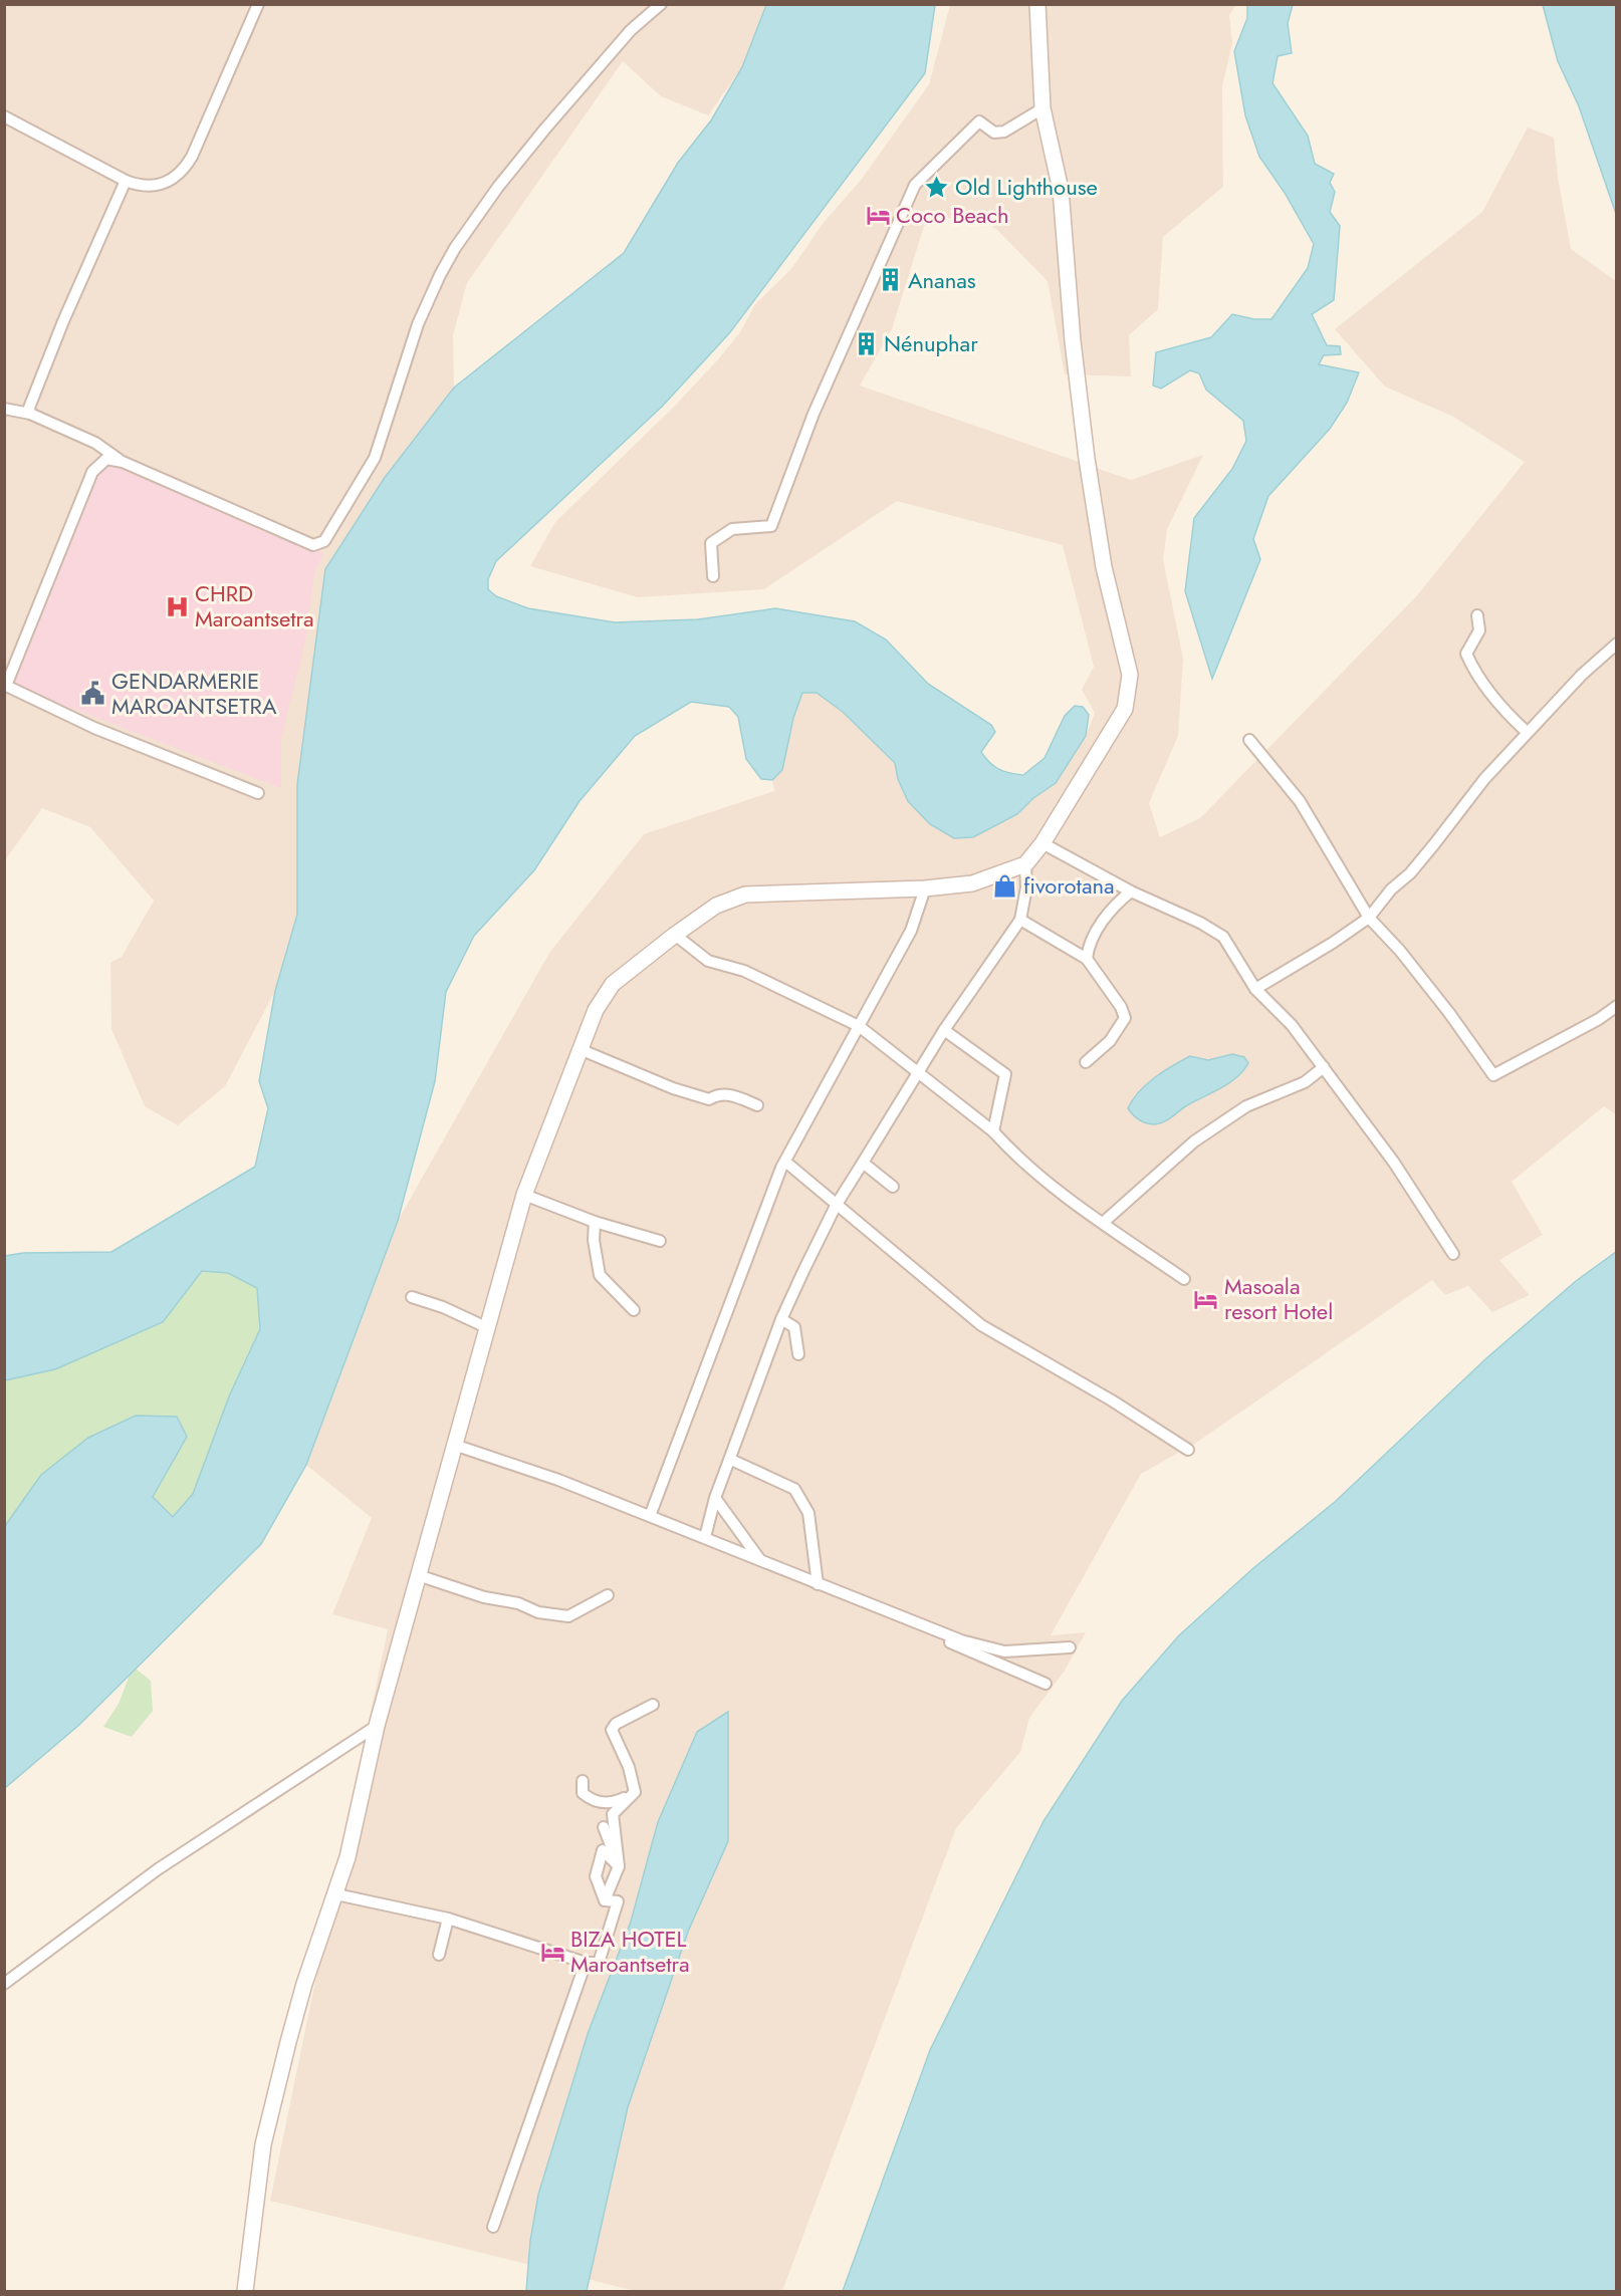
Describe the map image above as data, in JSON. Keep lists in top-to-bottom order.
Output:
{
  "places": {
    "place": ["Old Lighthouse"],
    "hotel": ["Coco Beach", "Masoala resort Hotel", "BIZA HOTEL Maroantsetra"],
    "building": ["Ananas", "Nénuphar"],
    "hospital": ["CHRD Maroantsetra"],
    "public building": ["GENDARMERIE MAROANTSETRA"],
    "shop": ["fivorotana"]
  }
}
